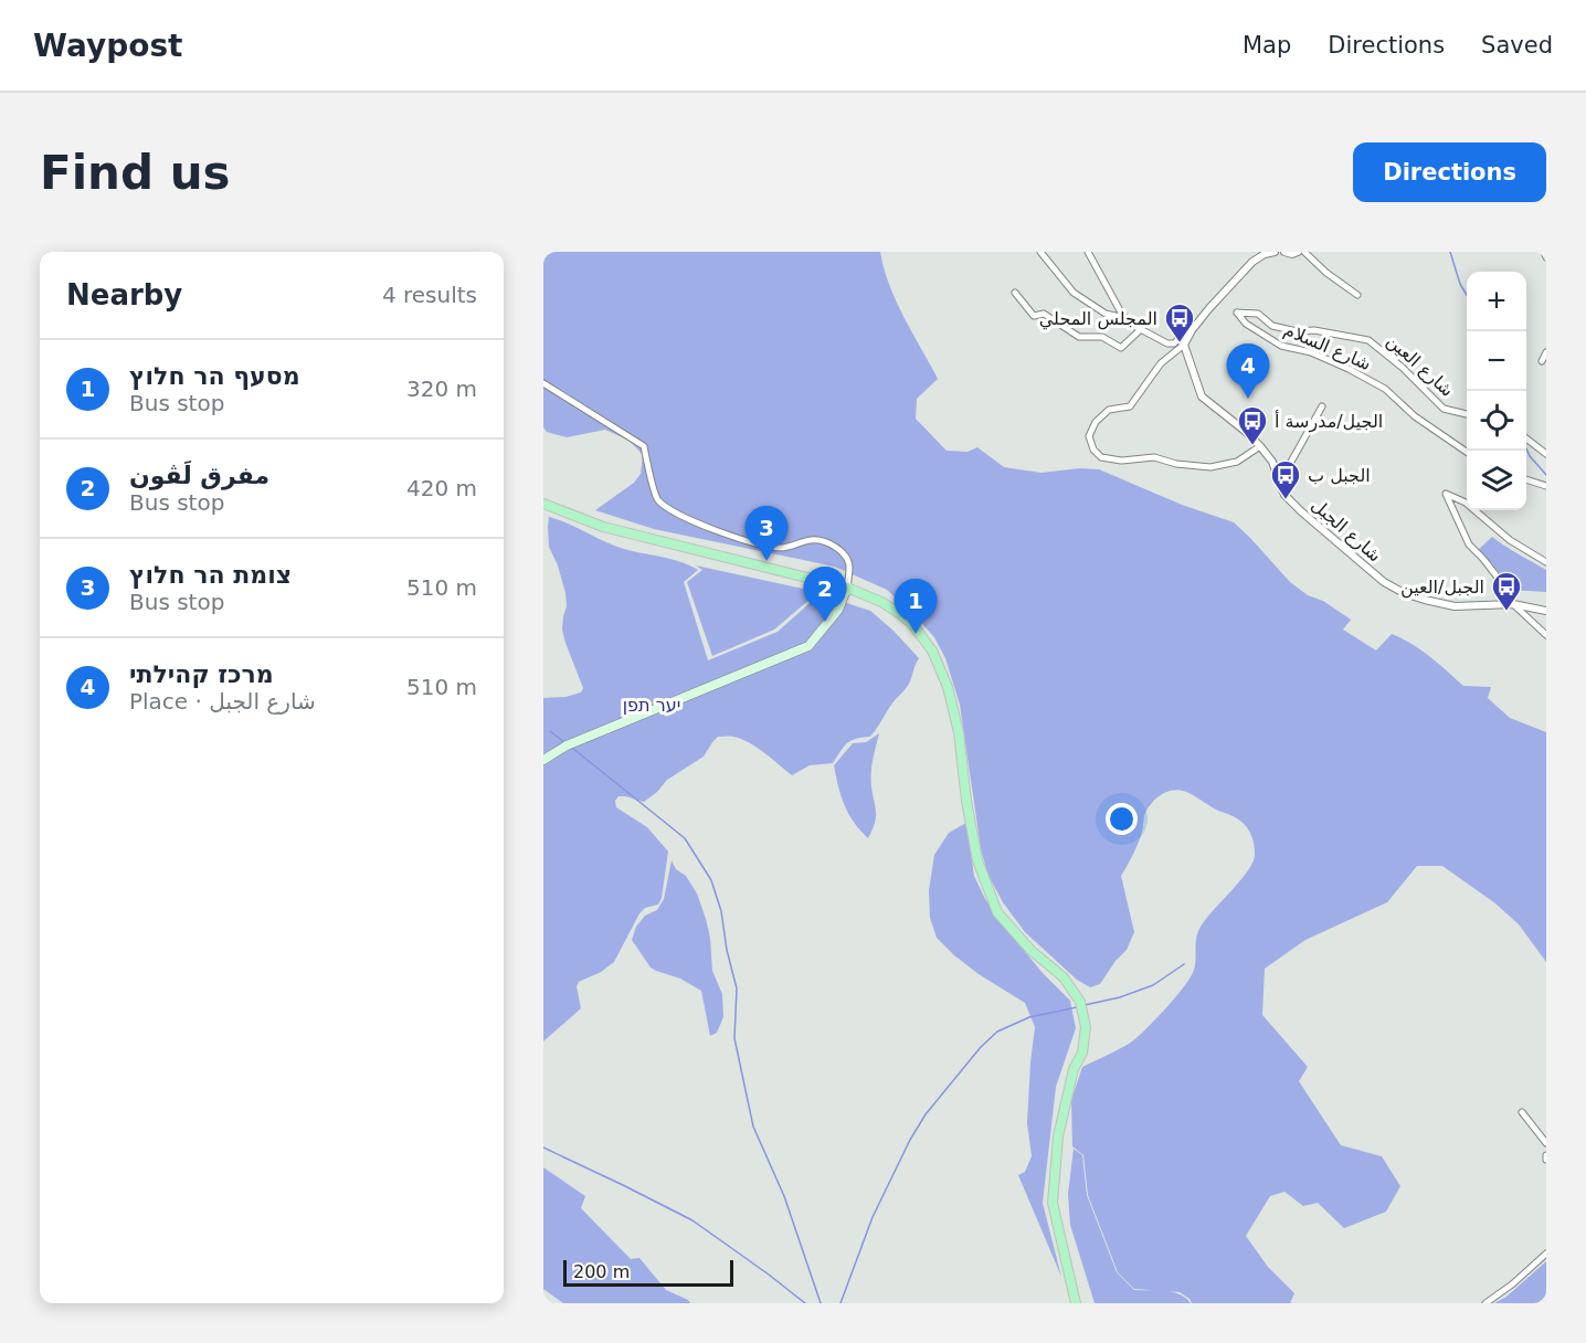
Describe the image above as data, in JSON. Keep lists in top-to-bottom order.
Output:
{
  "streets": {
    "street": ["شارع السلام", "شارع العين", "شارع الجبل"]
  },
  "crossings": [
    ["شارع السلام", "شارع العين"]
  ],
  "parks": ["יער תפן"],
  "places": {
    "bus stop": [
      "المجلس المحلي",
      "الجيل/مدرسة أ",
      "الجبل ب",
      "الجبل/العين"
    ]
  },
  "scale_bar": "200 m",
  "page": {
    "header": "Waypost",
    "nav": ["Map", "Directions", "Saved"],
    "buttons": "Directions",
    "title": "Find us",
    "heading": ["Nearby", "4 results"],
    "map_buttons": ["+", "−"],
    "list": [
      {
        "mark": "1",
        "name": "מסעף הר חלוץ",
        "note": "Bus stop",
        "value": "320 m"
      },
      {
        "mark": "2",
        "name": "مفرق لَڤون",
        "note": "Bus stop",
        "value": "420 m"
      },
      {
        "mark": "3",
        "name": "צומת הר חלוץ",
        "note": "Bus stop",
        "value": "510 m"
      },
      {
        "mark": "4",
        "name": "מרכז קהילתי",
        "note": "Place · شارع الجبل",
        "value": "510 m"
      }
    ],
    "pins": [
      "4",
      "3",
      "2",
      "1"
    ],
    "scale": "200 m"
  }
}
